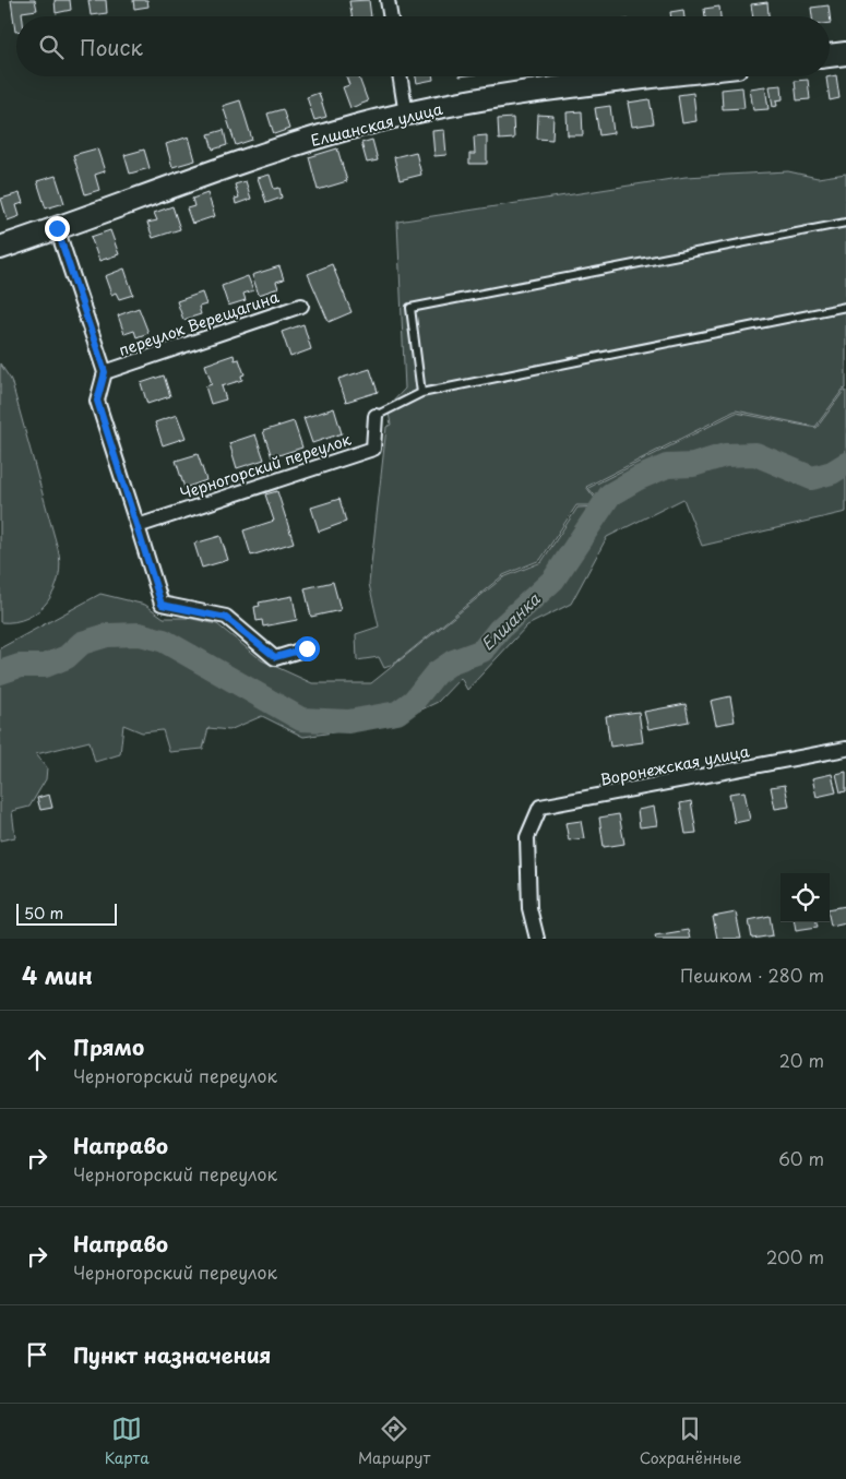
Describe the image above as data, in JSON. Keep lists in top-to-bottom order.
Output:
{
  "streets": {
    "main road": ["Елшанская улица"],
    "street": ["переулок Верещагина", "Черногорский переулок", "Воронежская улица"]
  },
  "water": ["Елшанка"],
  "scale_bar": "50 m",
  "page": {
    "search": "Поиск",
    "scale": "50 m",
    "heading": ["4 мин", "Пешком · 280 m"],
    "list": [
      ["Прямо", "Черногорский переулок", "20 m"],
      ["Направо", "Черногорский переулок", "60 m"],
      ["Направо", "Черногорский переулок", "200 m"],
      "Пункт назначения"
    ],
    "nav": ["Карта", "Маршрут", "Сохранённые"]
  }
}
